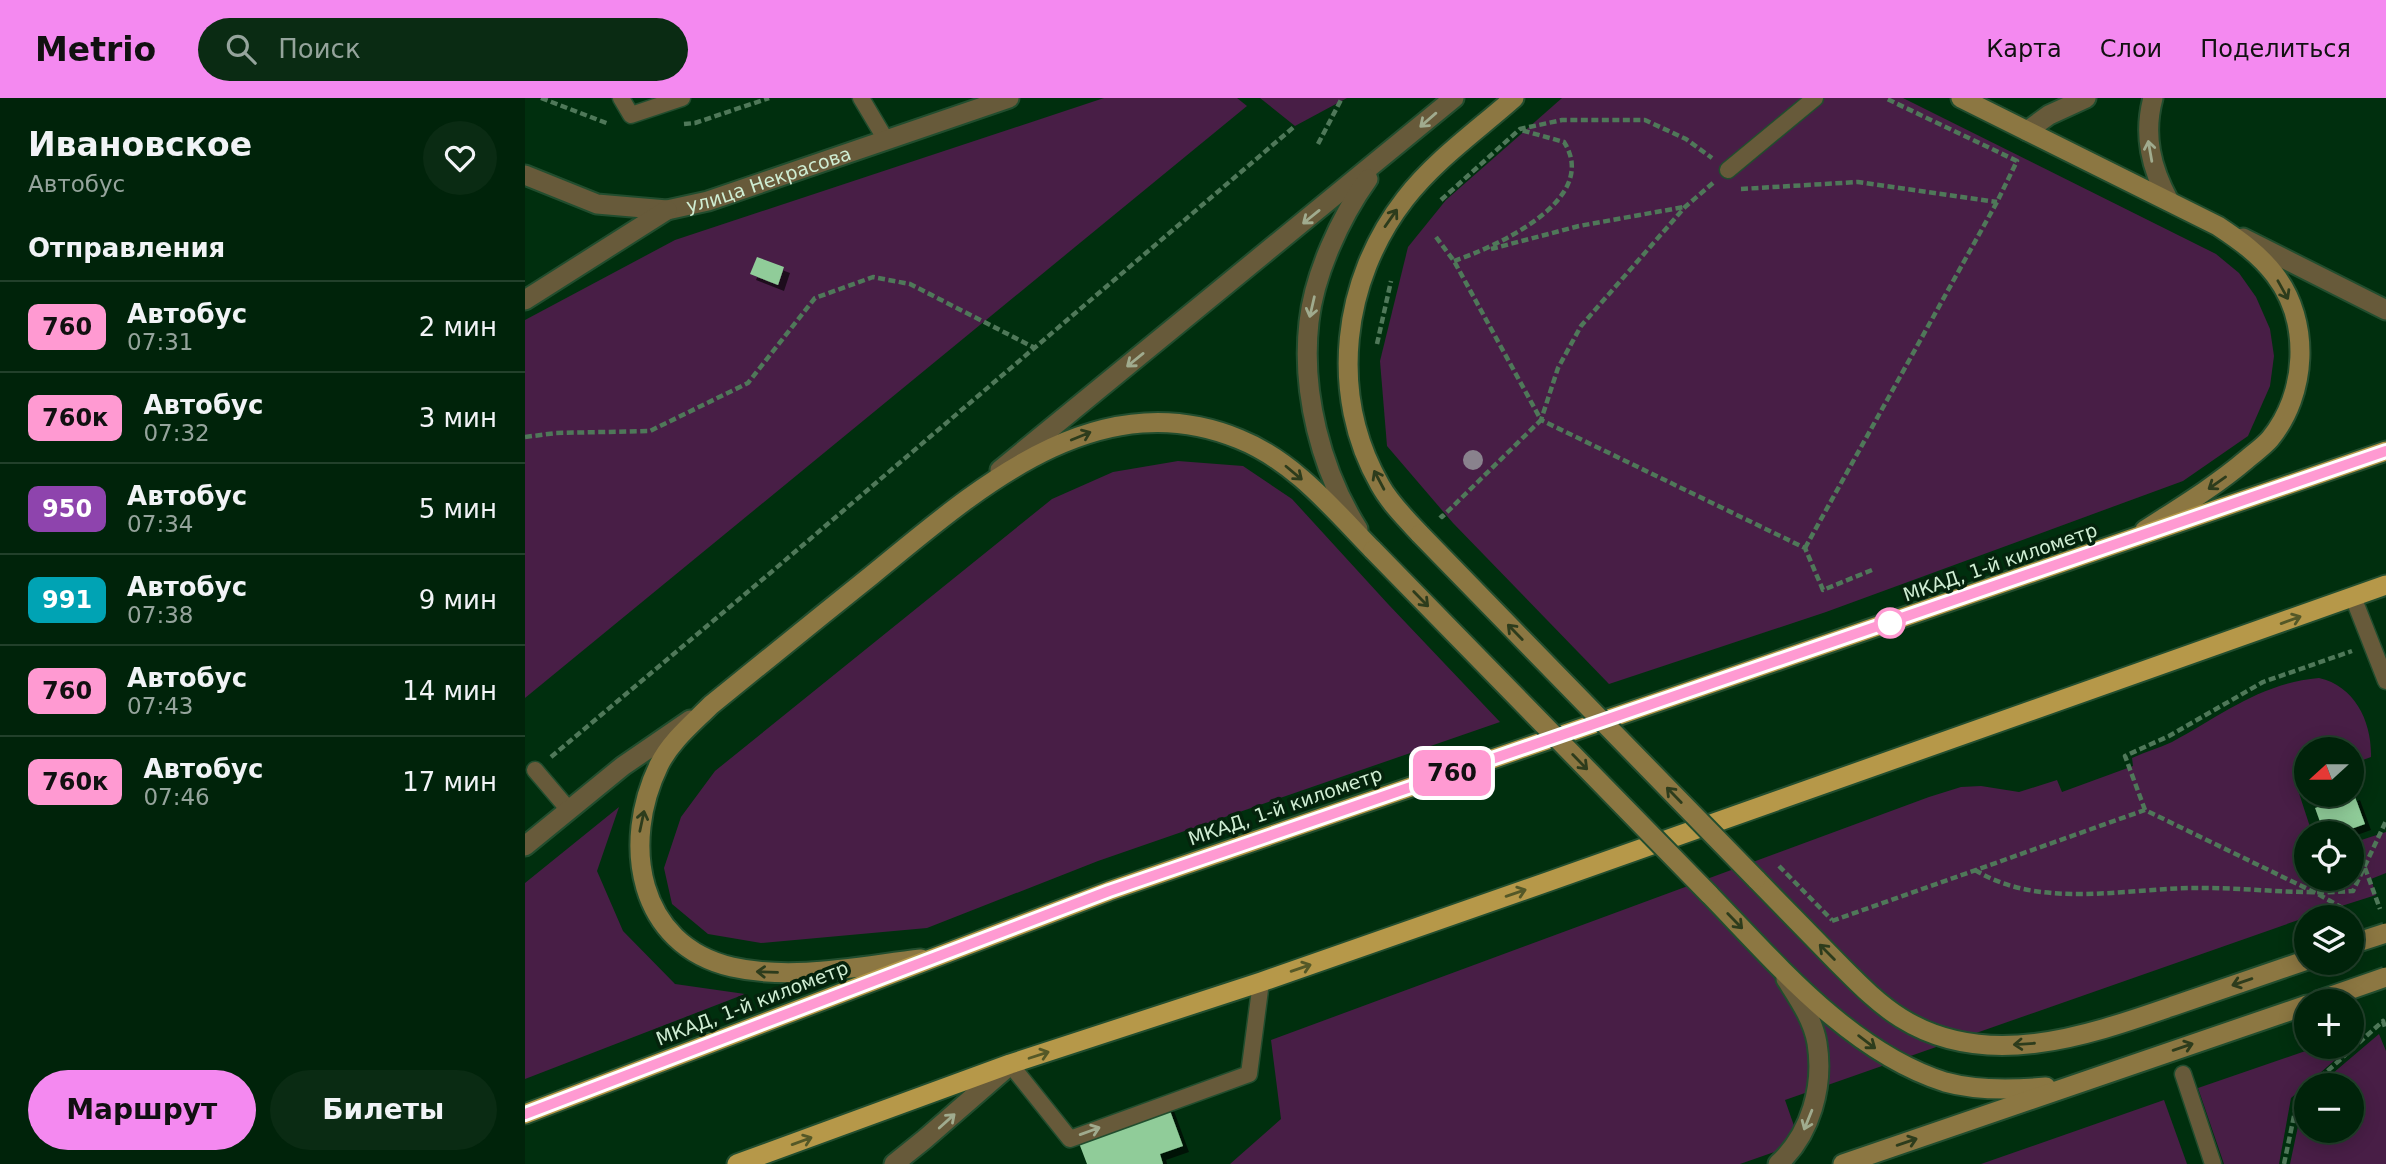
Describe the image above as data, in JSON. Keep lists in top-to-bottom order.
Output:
{
  "streets": {
    "highway": ["МКАД, 1-й километр"],
    "street": ["улица Некрасова"]
  },
  "lines": ["bus line 760"],
  "north": "left",
  "page": {
    "header": "Metrio",
    "search": "Поиск",
    "nav": ["Карта", "Слои", "Поделиться"],
    "heading": [
      ["Ивановское", "Автобус"],
      "Отправления"
    ],
    "on_map": "760",
    "list": [
      {
        "mark": "760",
        "name": "Автобус",
        "note": "07:31",
        "value": "2 мин"
      },
      {
        "mark": "760к",
        "name": "Автобус",
        "note": "07:32",
        "value": "3 мин"
      },
      {
        "mark": "950",
        "name": "Автобус",
        "note": "07:34",
        "value": "5 мин"
      },
      {
        "mark": "991",
        "name": "Автобус",
        "note": "07:38",
        "value": "9 мин"
      },
      {
        "mark": "760",
        "name": "Автобус",
        "note": "07:43",
        "value": "14 мин"
      },
      {
        "mark": "760к",
        "name": "Автобус",
        "note": "07:46",
        "value": "17 мин"
      }
    ],
    "map_buttons": ["+", "−"],
    "buttons": ["Маршрут", "Билеты"]
  }
}
